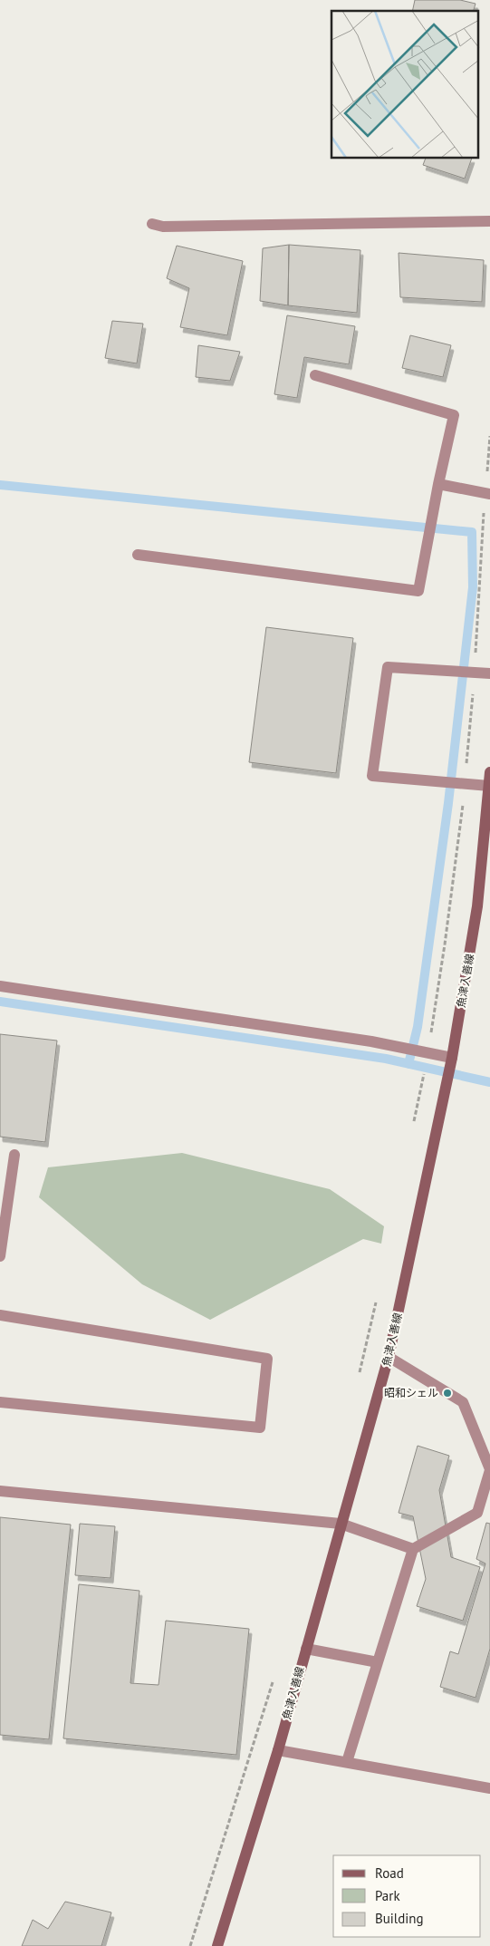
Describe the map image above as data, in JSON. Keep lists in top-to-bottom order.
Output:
{
  "streets": {
    "main road": ["魚津入善線"]
  },
  "places": ["昭和シェル"],
  "legend": ["Road", "Park", "Building"]
}
